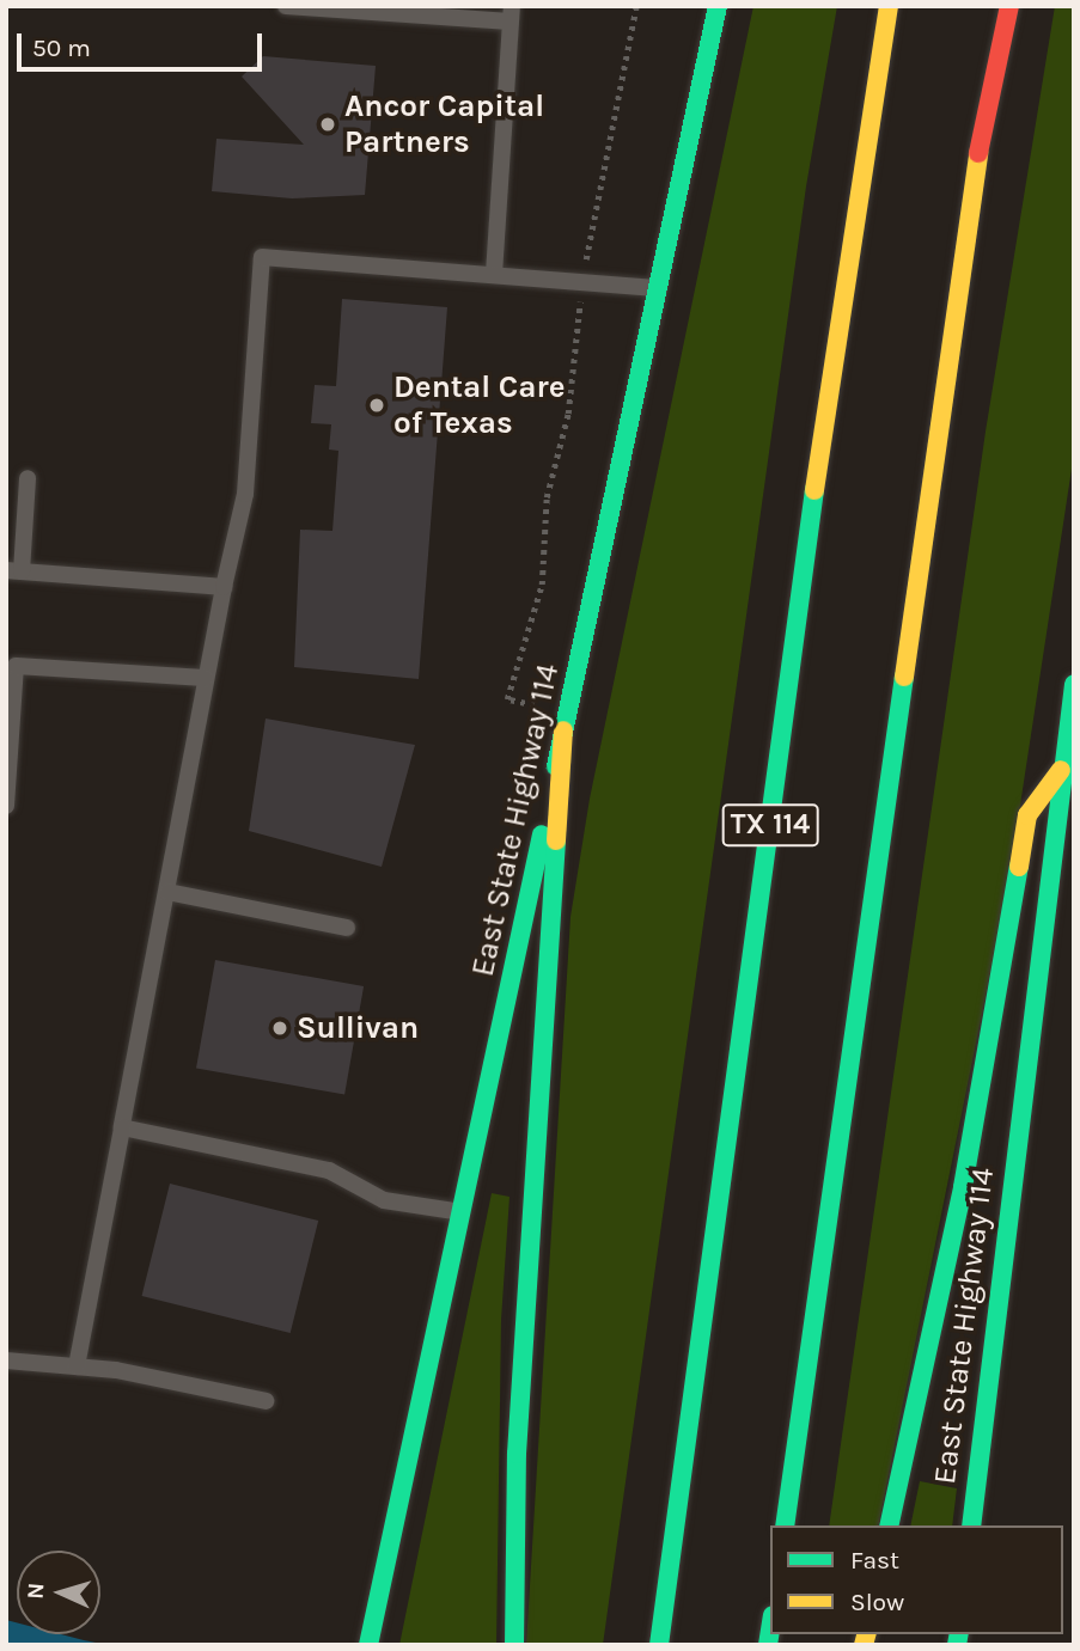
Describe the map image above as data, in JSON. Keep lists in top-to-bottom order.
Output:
{
  "streets": {
    "main road": ["East State Highway 114", "TX 114"]
  },
  "places": ["Ancor Capital Partners", "Dental Care of Texas", "Sullivan"],
  "legend": ["Fast", "Slow"],
  "scale_bar": "50 m",
  "north": "left"
}
